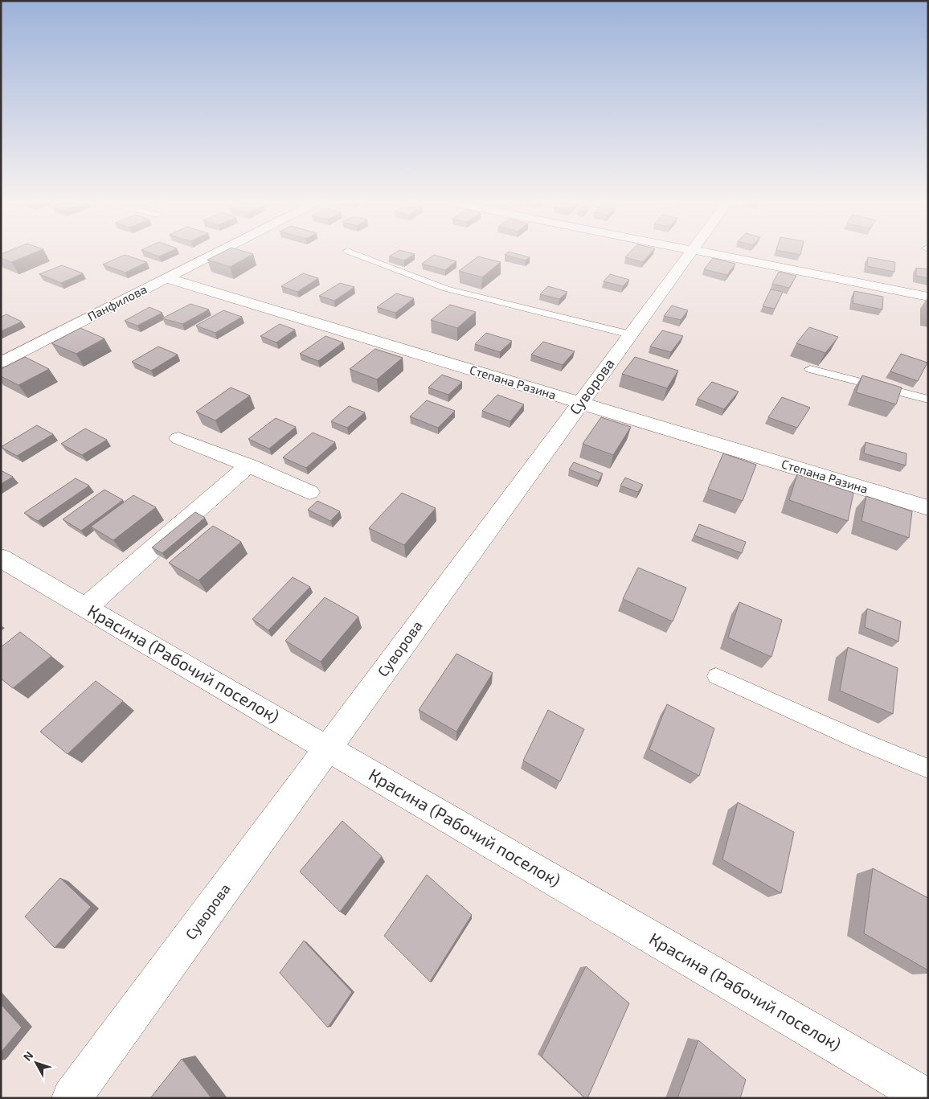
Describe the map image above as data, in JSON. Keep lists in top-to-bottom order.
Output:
{
  "streets": {
    "street": [
      "Панфилова",
      "Степана Разина",
      "Суворова",
      "Красина (Рабочий поселок)"
    ]
  },
  "crossings": [
    ["Панфилова", "Степана Разина"],
    ["Степана Разина", "Суворова"],
    ["Суворова", "Красина (Рабочий поселок)"]
  ],
  "north": "top left"
}
